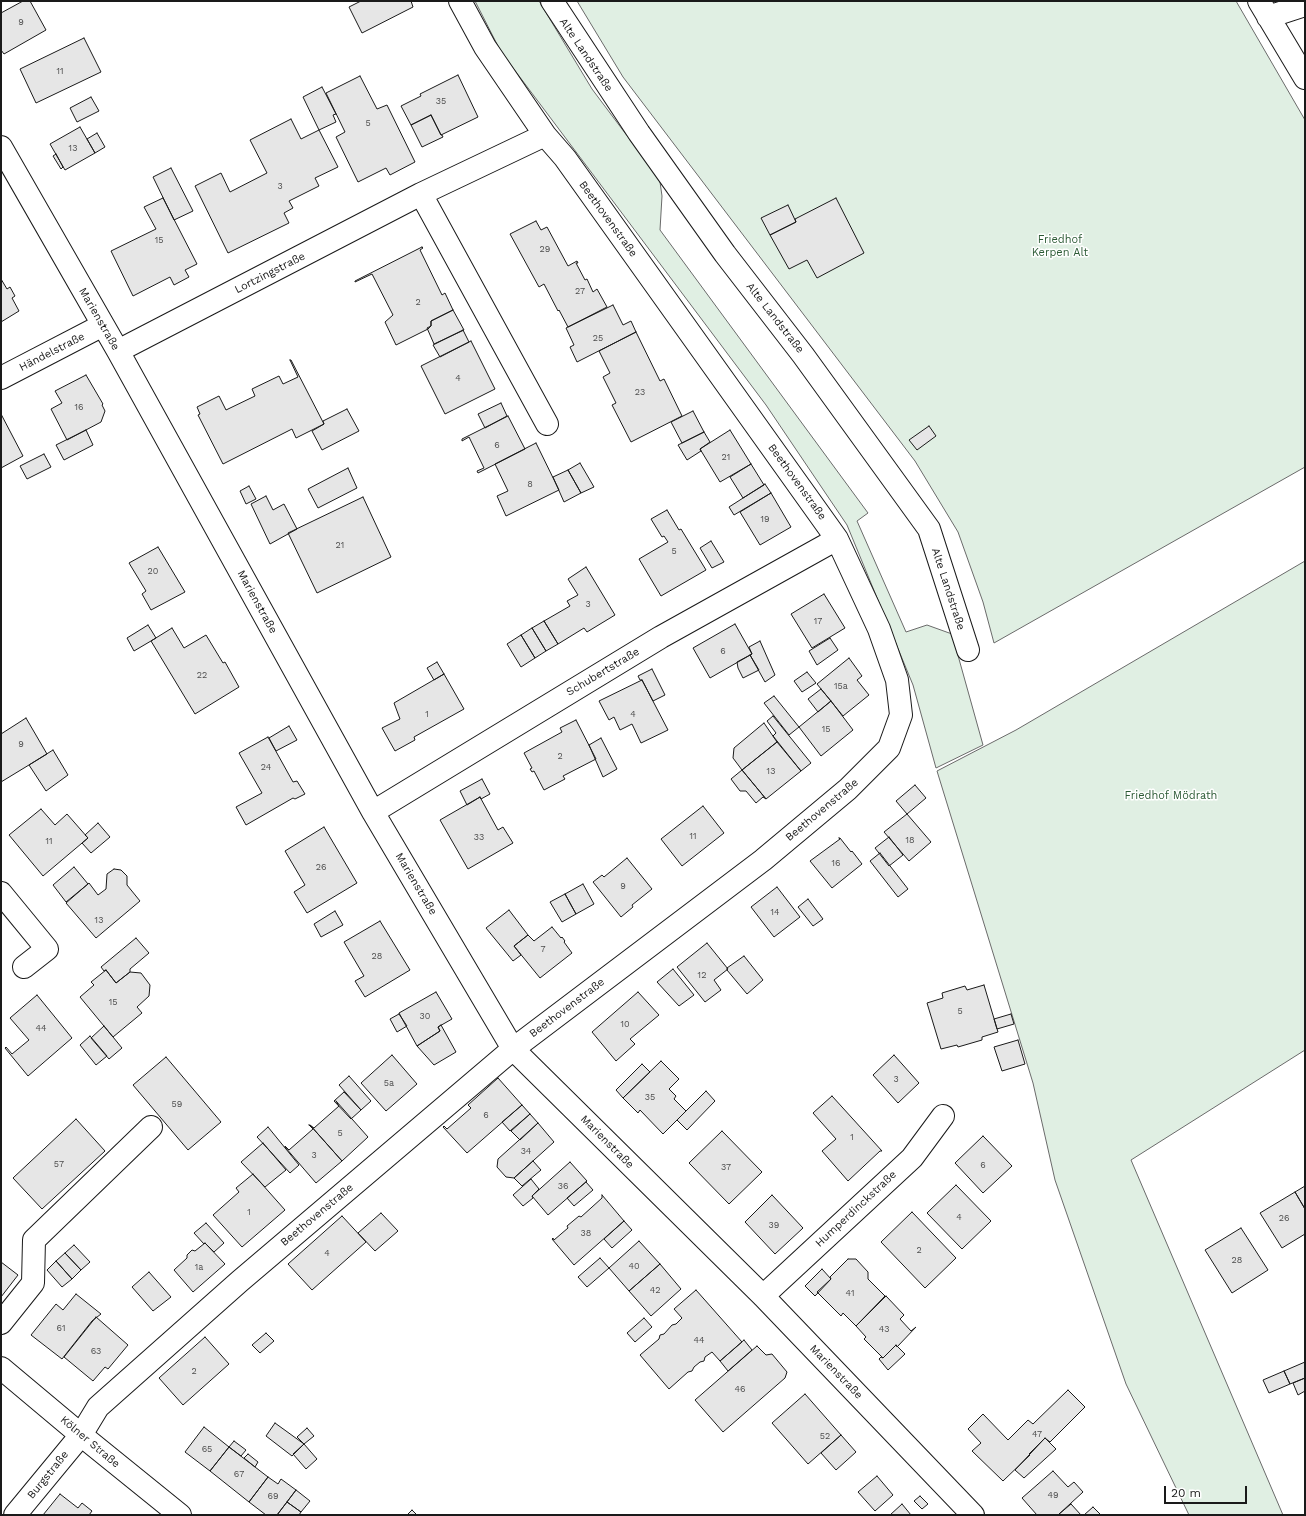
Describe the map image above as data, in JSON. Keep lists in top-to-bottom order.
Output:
{
  "streets": {
    "street": [
      "Alte Landstraße",
      "Beethovenstraße",
      "Lortzingstraße",
      "Marienstraße",
      "Händelstraße",
      "Schubertstraße",
      "Humperdinckstraße",
      "Kölner Straße",
      "Burgstraße"
    ]
  },
  "crossings": [
    ["Beethovenstraße", "Lortzingstraße"],
    ["Beethovenstraße", "Marienstraße"],
    ["Beethovenstraße", "Schubertstraße"],
    ["Beethovenstraße", "Kölner Straße"],
    ["Beethovenstraße", "Burgstraße"],
    ["Lortzingstraße", "Marienstraße"],
    ["Marienstraße", "Händelstraße"],
    ["Marienstraße", "Schubertstraße"],
    ["Marienstraße", "Humperdinckstraße"],
    ["Kölner Straße", "Burgstraße"]
  ],
  "parks": ["Friedhof Kerpen Alt", "Friedhof Mödrath"],
  "house_numbers": [
    "9",
    "11",
    "35",
    "5",
    "13",
    "3",
    "15",
    "29",
    "27",
    "2",
    "25",
    "4",
    "23",
    "16",
    "6",
    "21",
    "8",
    "19",
    "21",
    "5",
    "20",
    "3",
    "17",
    "6",
    "22",
    "15a",
    "1",
    "4",
    "15",
    "9",
    "2",
    "24",
    "13",
    "11",
    "33",
    "18",
    "11",
    "16",
    "26",
    "9",
    "14",
    "13",
    "7",
    "28",
    "12",
    "15",
    "5",
    "30",
    "10",
    "44",
    "3",
    "5a",
    "35",
    "59",
    "6",
    "5",
    "1",
    "34",
    "3",
    "57",
    "6",
    "37",
    "36",
    "1",
    "4",
    "26",
    "39",
    "38",
    "2",
    "4",
    "28",
    "40",
    "1a",
    "42",
    "41",
    "61",
    "43",
    "44",
    "63",
    "2",
    "46",
    "47",
    "52",
    "65",
    "67",
    "49",
    "69"
  ],
  "scale_bar": "20 m"
}
